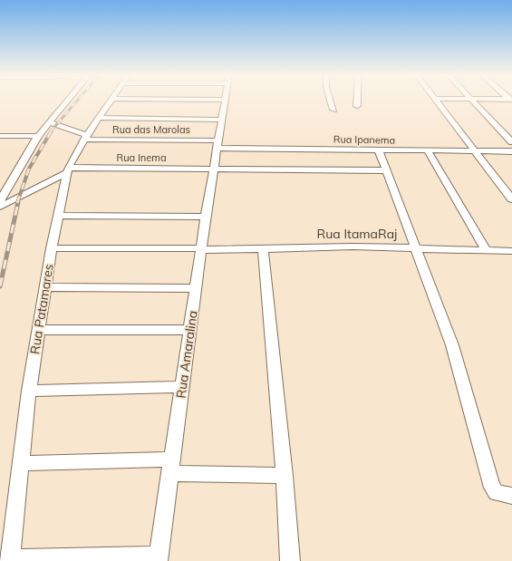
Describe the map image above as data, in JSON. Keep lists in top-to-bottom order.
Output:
{
  "streets": {
    "street": [
      "Rua das Marolas",
      "Rua Ipanema",
      "Rua Inema",
      "Rua ItamaRaj",
      "Rua Patamares",
      "Rua Amaralina"
    ]
  },
  "crossings": [
    ["Rua das Marolas", "Rua Ipanema"],
    ["Rua das Marolas", "Rua Patamares"],
    ["Rua das Marolas", "Rua Amaralina"],
    ["Rua Ipanema", "Rua Amaralina"],
    ["Rua Inema", "Rua Patamares"],
    ["Rua Inema", "Rua Amaralina"],
    ["Rua ItamaRaj", "Rua Patamares"],
    ["Rua ItamaRaj", "Rua Amaralina"]
  ]
}
